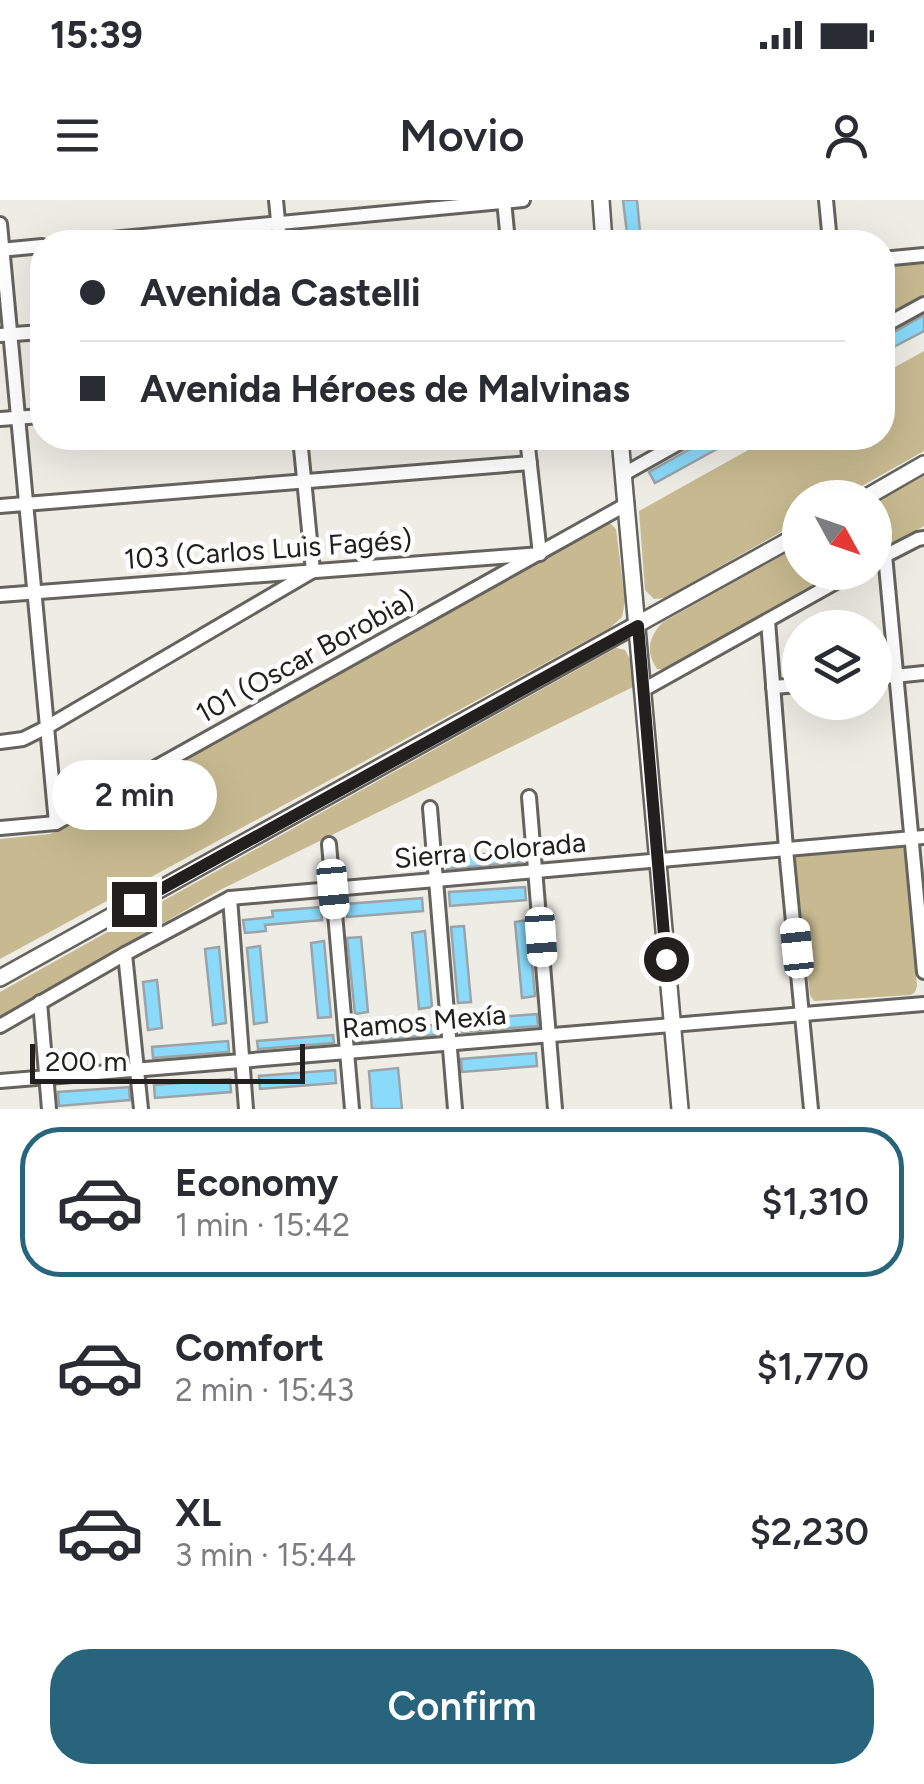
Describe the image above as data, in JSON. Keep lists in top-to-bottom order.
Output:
{
  "streets": {
    "street": [
      "103 (Carlos Luis Fagés)",
      "101 (Oscar Borobia)",
      "Sierra Colorada",
      "Ramos Mexía"
    ]
  },
  "crossings": [
    ["103 (Carlos Luis Fagés)", "101 (Oscar Borobia)"]
  ],
  "scale_bar": "200 m",
  "north": "bottom right",
  "page": {
    "status": "15:39",
    "header": "Movio",
    "banner": ["Avenida Castelli", "Avenida Héroes de Malvinas"],
    "bubble": "2 min",
    "scale": "200 m",
    "list": [
      {
        "name": "Economy",
        "note": "1 min · 15:42",
        "value": "$1,310"
      },
      {
        "name": "Comfort",
        "note": "2 min · 15:43",
        "value": "$1,770"
      },
      {
        "name": "XL",
        "note": "3 min · 15:44",
        "value": "$2,230"
      }
    ],
    "buttons": "Confirm"
  }
}
